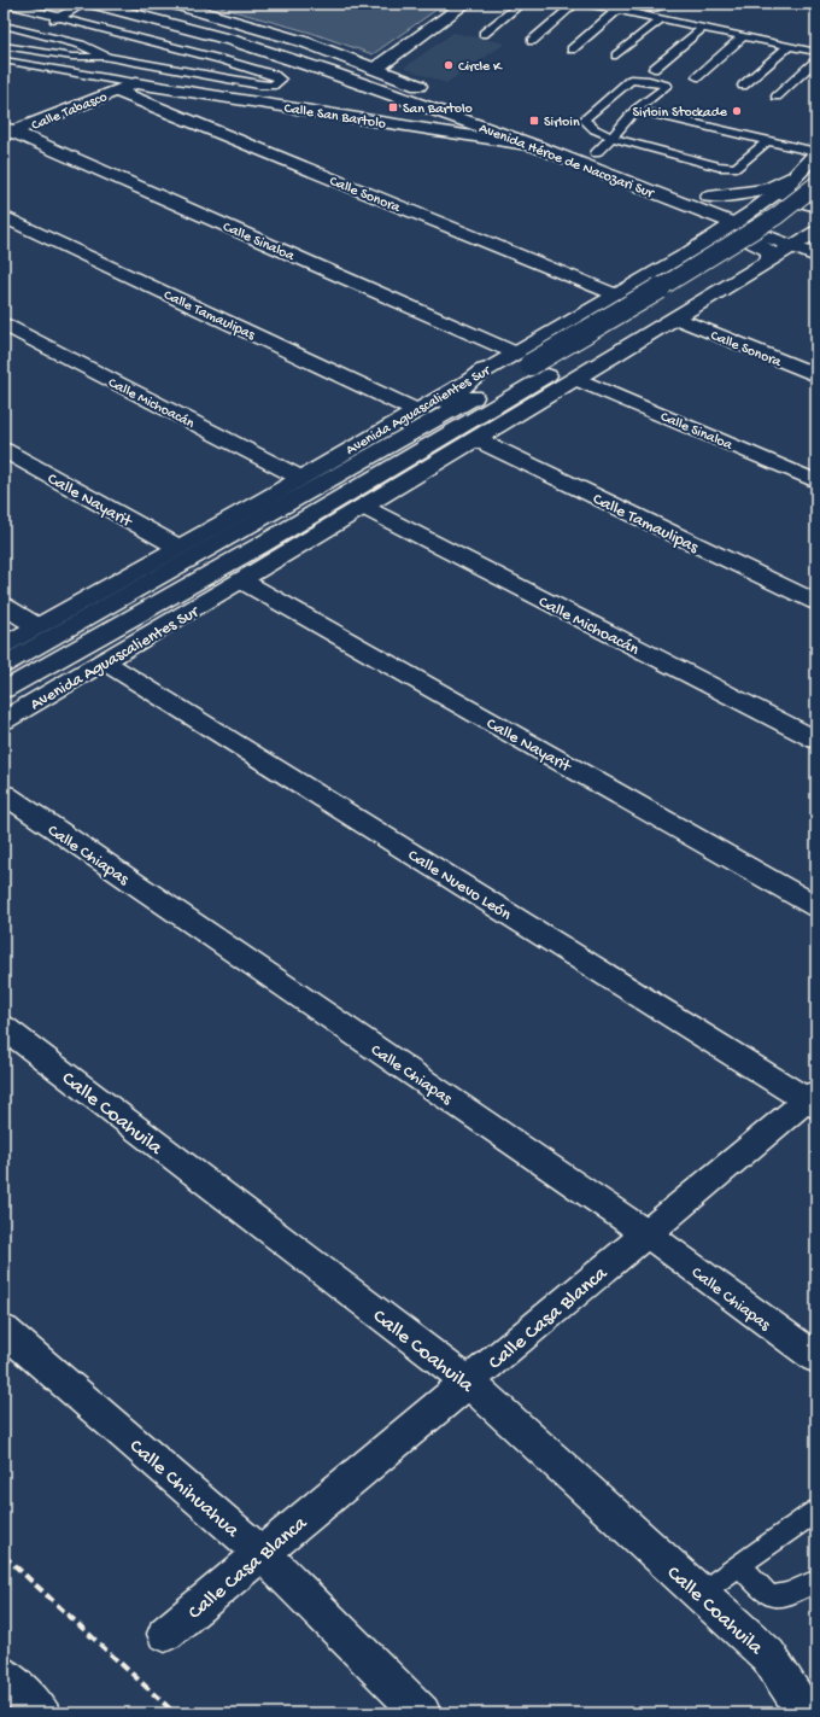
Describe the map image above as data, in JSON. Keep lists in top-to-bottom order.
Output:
{
  "streets": {
    "street": [
      "Calle Tabasco",
      "Calle San Bartolo",
      "Avenida Héroe de Nacozari Sur",
      "Calle Sonora",
      "Calle Sinaloa",
      "Calle Tamaulipas",
      "Calle Michoacán",
      "Avenida Aguascalientes Sur",
      "Calle Nayarit",
      "Calle Chiapas",
      "Calle Nuevo León",
      "Calle Coahuila",
      "Calle Casa Blanca",
      "Calle Chihuahua"
    ]
  },
  "crossings": [
    ["Calle Tabasco", "Calle San Bartolo"],
    ["Calle Tabasco", "Calle Sonora"],
    ["Calle Tabasco", "Calle Sinaloa"],
    ["Calle San Bartolo", "Avenida Héroe de Nacozari Sur"],
    ["Avenida Héroe de Nacozari Sur", "Avenida Aguascalientes Sur"],
    ["Calle Sonora", "Avenida Aguascalientes Sur"],
    ["Calle Sinaloa", "Avenida Aguascalientes Sur"],
    ["Calle Tamaulipas", "Avenida Aguascalientes Sur"],
    ["Calle Michoacán", "Avenida Aguascalientes Sur"],
    ["Avenida Aguascalientes Sur", "Calle Nayarit"],
    ["Avenida Aguascalientes Sur", "Calle Nuevo León"],
    ["Calle Chiapas", "Calle Casa Blanca"],
    ["Calle Nuevo León", "Calle Casa Blanca"],
    ["Calle Coahuila", "Calle Casa Blanca"],
    ["Calle Casa Blanca", "Calle Chihuahua"]
  ],
  "places": {
    "other": ["Circle K", "Sirloin Stockade"],
    "transit": ["San Bartolo", "Sirloin"]
  }
}
